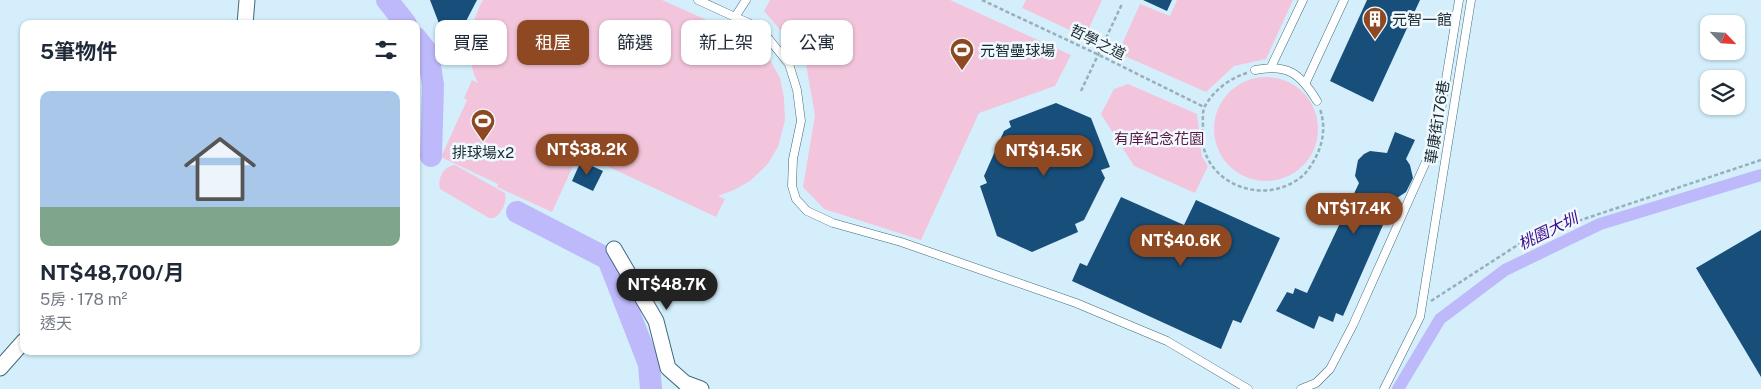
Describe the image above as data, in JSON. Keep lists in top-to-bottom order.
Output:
{
  "streets": {
    "lane": ["華康街176巷"],
    "path": ["哲學之道"]
  },
  "water": ["桃園大圳"],
  "parks": ["有庠紀念花園"],
  "places": {
    "building": ["元智一館"],
    "sports": ["元智壘球場", "排球場x2"]
  },
  "north": "bottom right",
  "page": {
    "chip": [
      "買屋",
      "租屋",
      "篩選",
      "新上架",
      "公寓"
    ],
    "heading": "5筆物件",
    "list": [
      {
        "name": "NT$48,700/月",
        "note": "5房 · 178 m² · 透天"
      }
    ],
    "price": [
      "NT$38.2K",
      "NT$14.5K",
      "NT$17.4K",
      "NT$40.6K",
      "NT$48.7K"
    ]
  }
}
